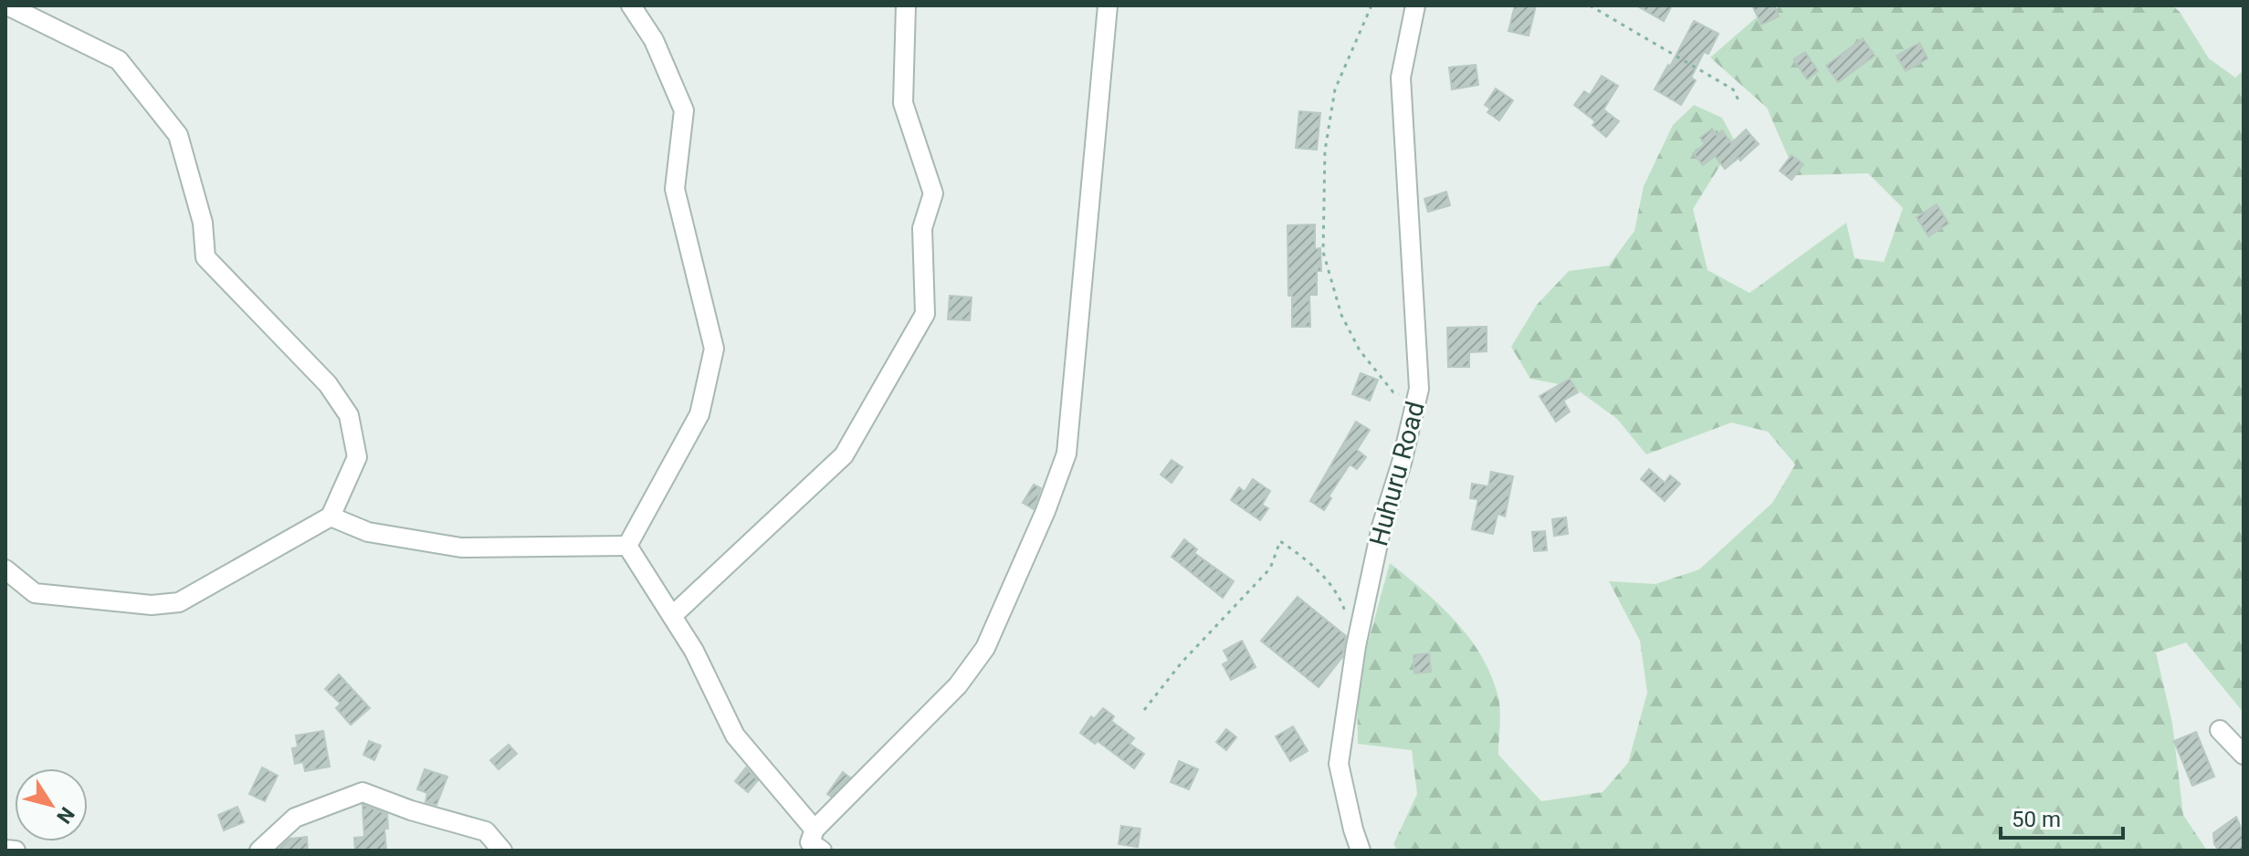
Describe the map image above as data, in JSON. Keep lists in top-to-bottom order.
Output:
{
  "streets": {
    "street": ["Huhuru Road"]
  },
  "scale_bar": "50 m",
  "north": "bottom right"
}
